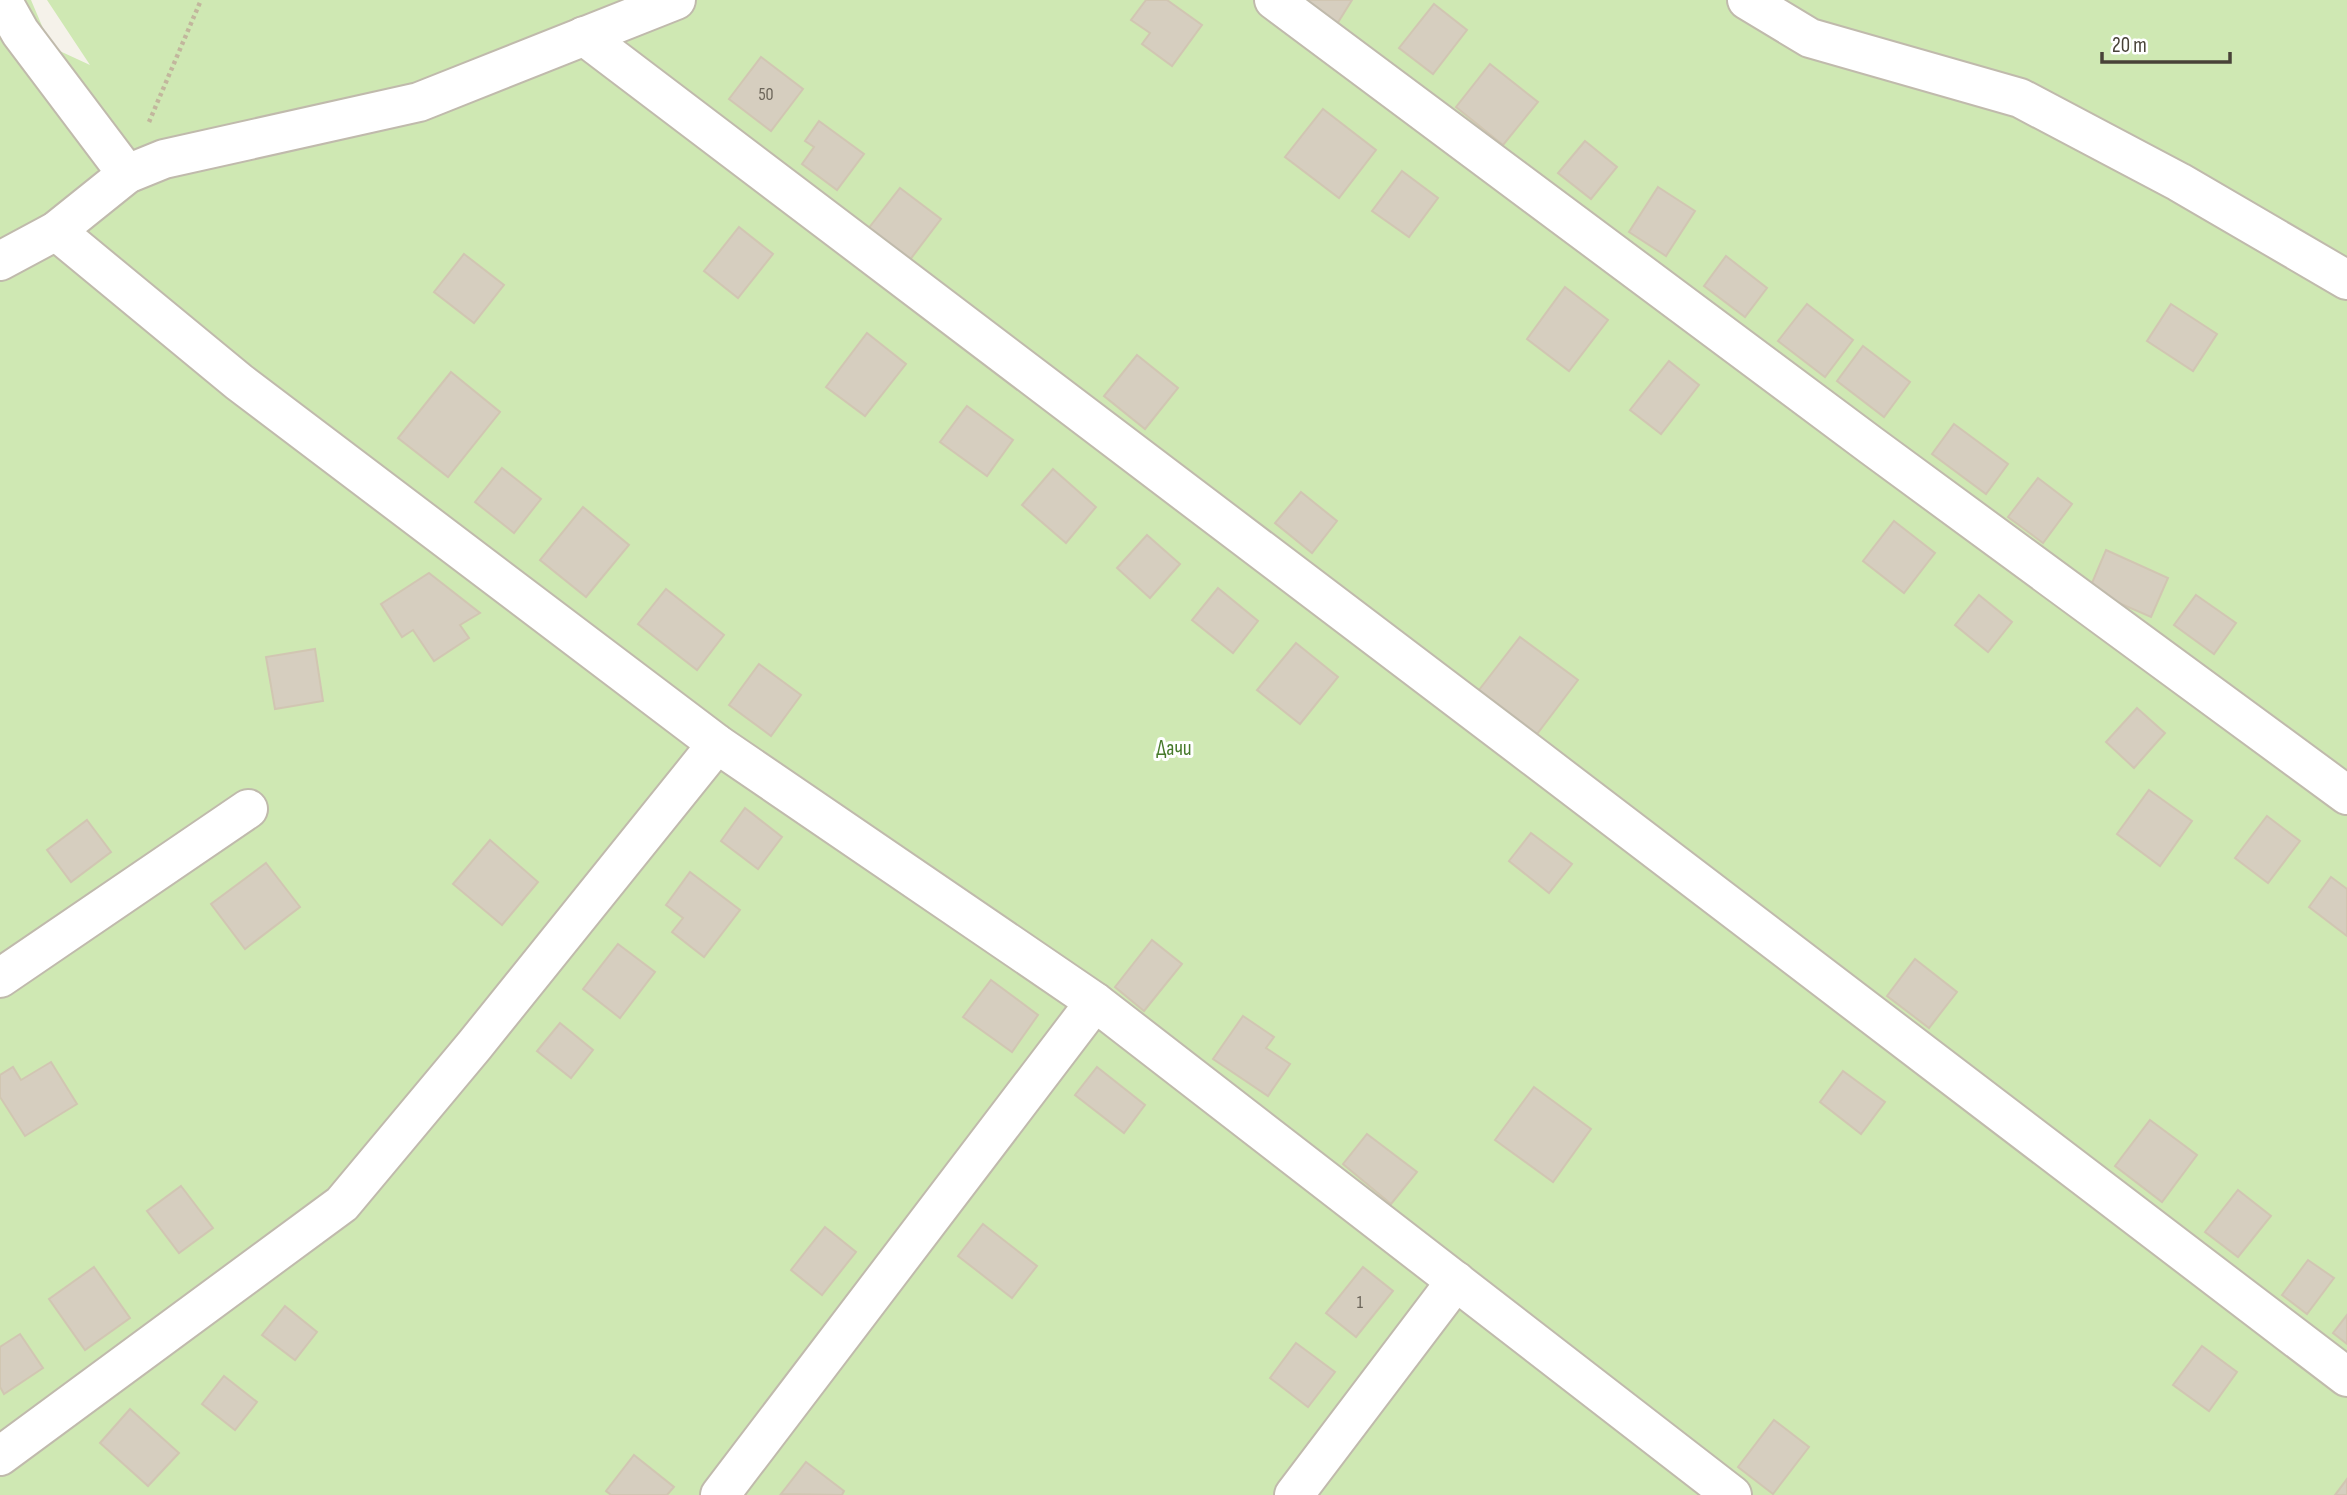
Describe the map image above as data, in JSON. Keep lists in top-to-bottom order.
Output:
{
  "parks": ["Дачи"],
  "house_numbers": ["50", "1"],
  "scale_bar": "20 m"
}
